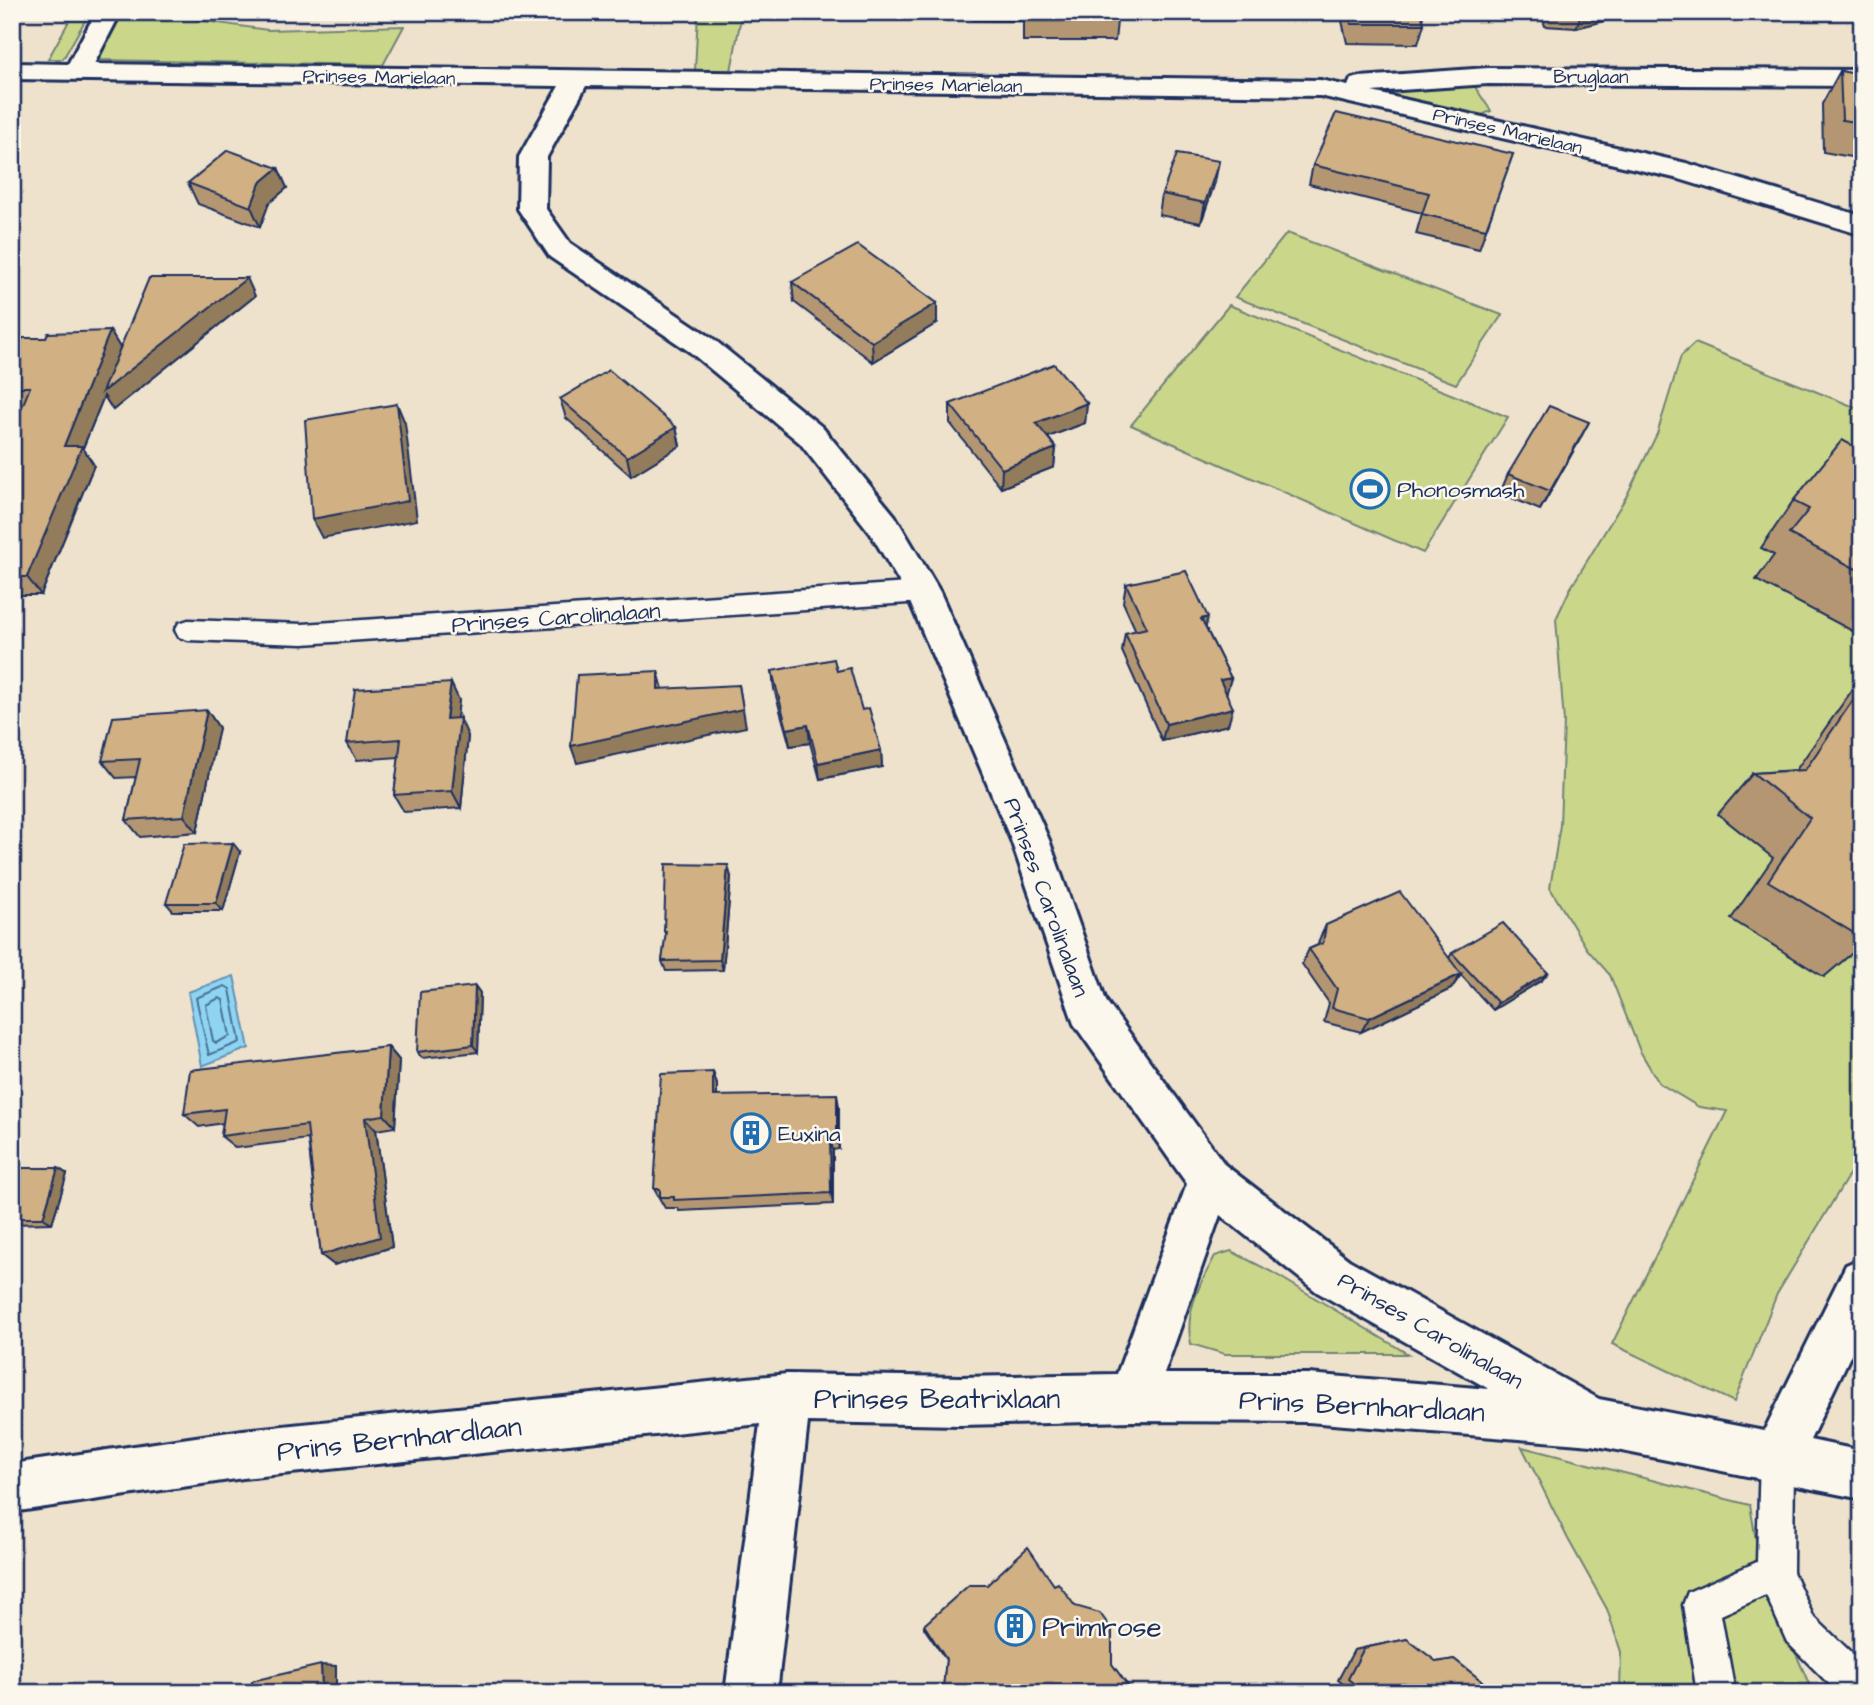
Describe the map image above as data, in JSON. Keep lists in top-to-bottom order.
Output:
{
  "streets": {
    "street": [
      "Prinses Marielaan",
      "Bruglaan",
      "Prinses Carolinalaan",
      "Prinses Beatrixlaan",
      "Prins Bernhardlaan"
    ]
  },
  "crossings": [
    ["Prinses Marielaan", "Bruglaan"],
    ["Prinses Marielaan", "Prinses Carolinalaan"],
    ["Prinses Carolinalaan", "Prins Bernhardlaan"],
    ["Prinses Beatrixlaan", "Prins Bernhardlaan"]
  ],
  "places": {
    "sports": ["Phonosmash"],
    "building": ["Euxina", "Primrose"]
  }
}
